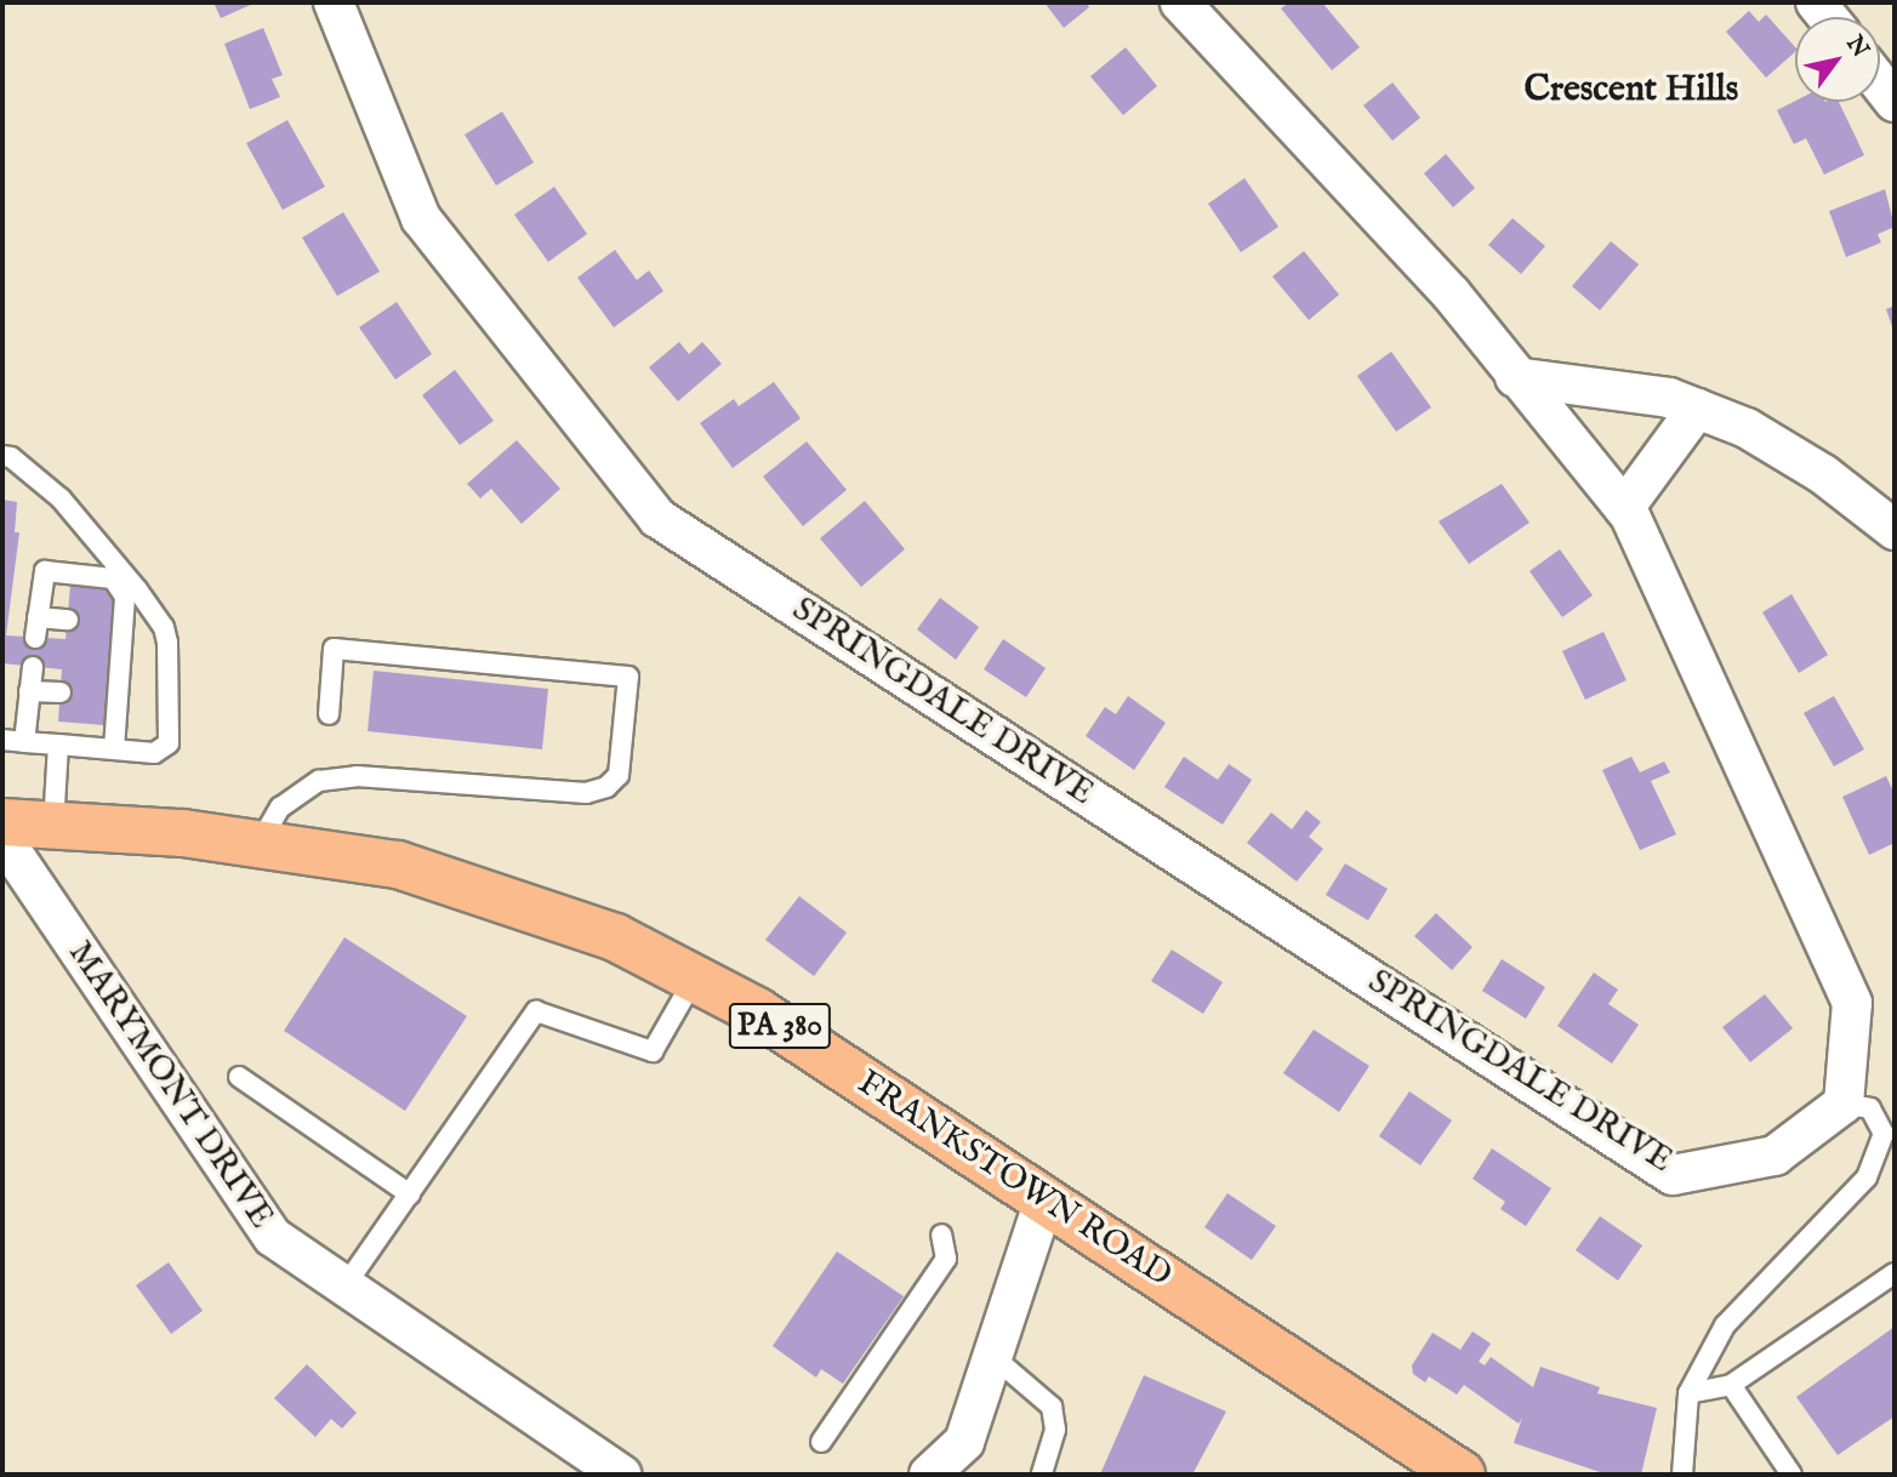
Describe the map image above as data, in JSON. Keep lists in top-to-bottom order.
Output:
{
  "streets": {
    "main road": ["PA 380", "FRANKSTOWN ROAD"],
    "street": ["SPRINGDALE DRIVE", "MARYMONT DRIVE"]
  },
  "districts": ["Crescent Hills"],
  "north": "top right"
}
